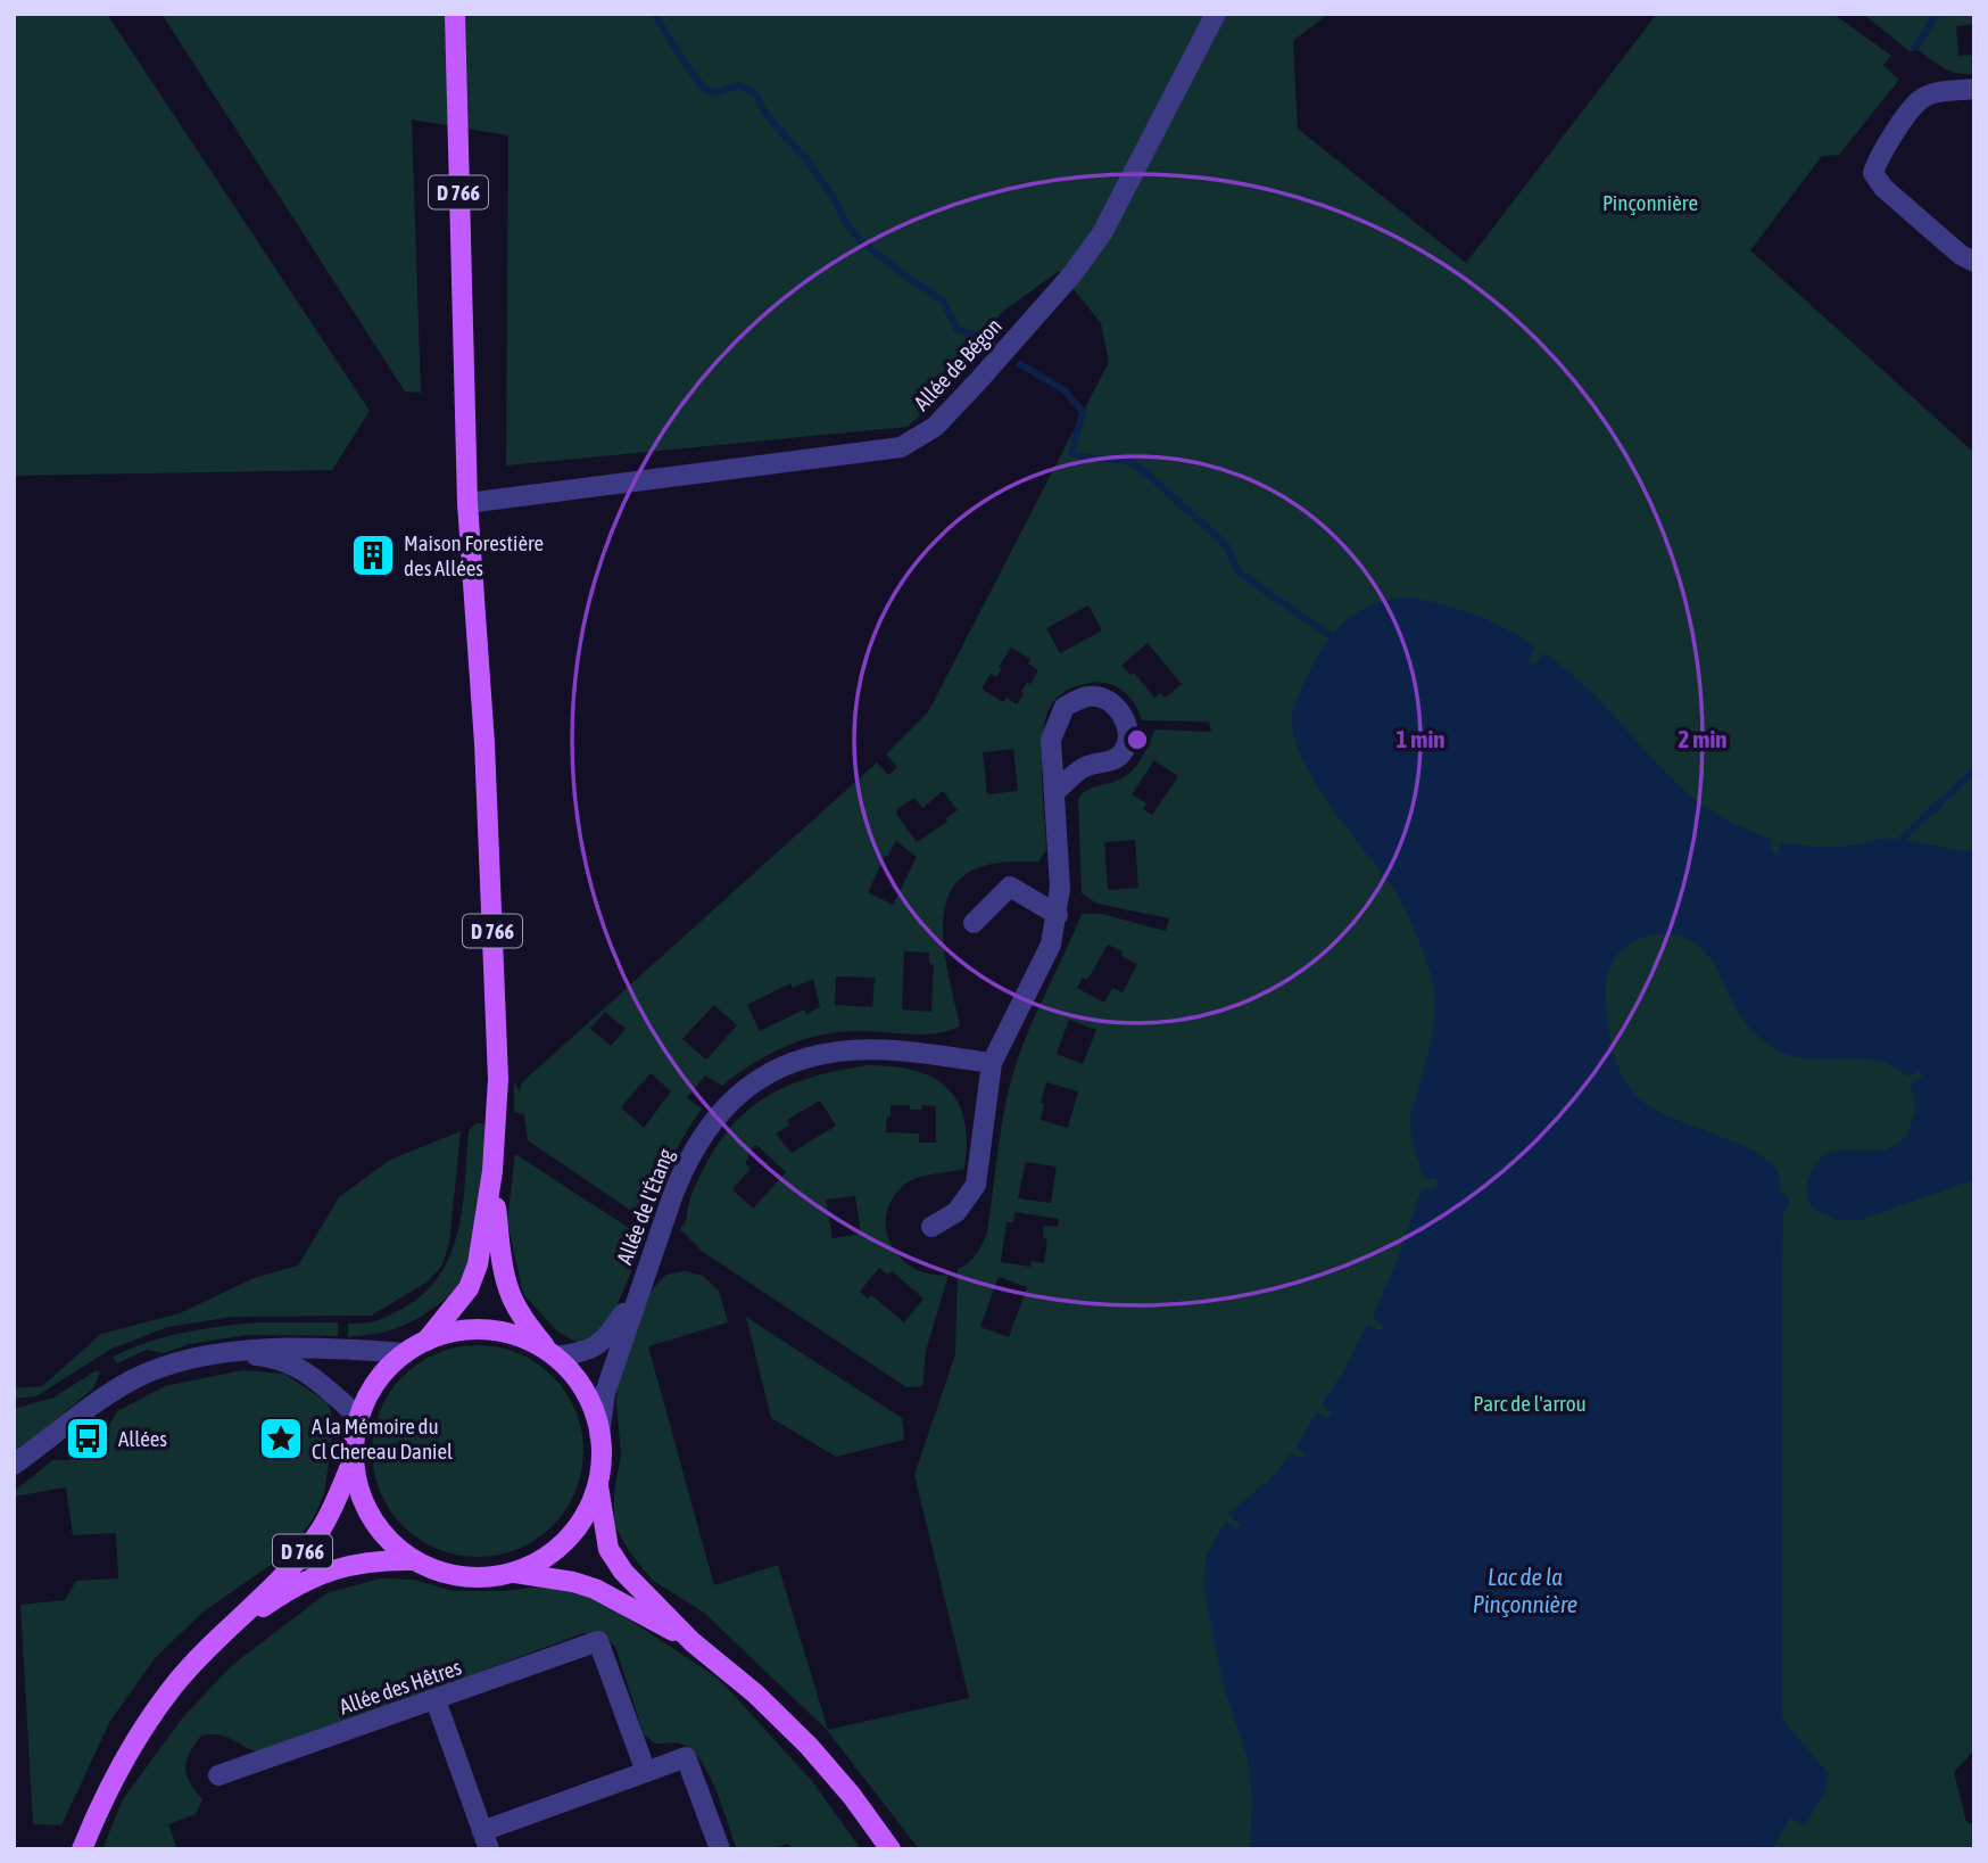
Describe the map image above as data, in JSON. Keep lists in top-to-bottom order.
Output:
{
  "streets": {
    "main road": ["D 766"],
    "street": ["Allée de Bégon", "Allée de l'Étang", "Allée des Hêtres"]
  },
  "crossings": [
    ["D 766", "Allée de Bégon"],
    ["D 766", "Allée de l'Étang"]
  ],
  "water": ["Lac de la Pinçonnière"],
  "parks": ["Pinçonnière", "Parc de l'arrou"],
  "places": {
    "building": ["Maison Forestière des Allées"],
    "bus stop": ["Allées"],
    "place": ["A la Mémoire du Cl Chereau Daniel"]
  },
  "rings": ["1 min", "2 min"]
}
